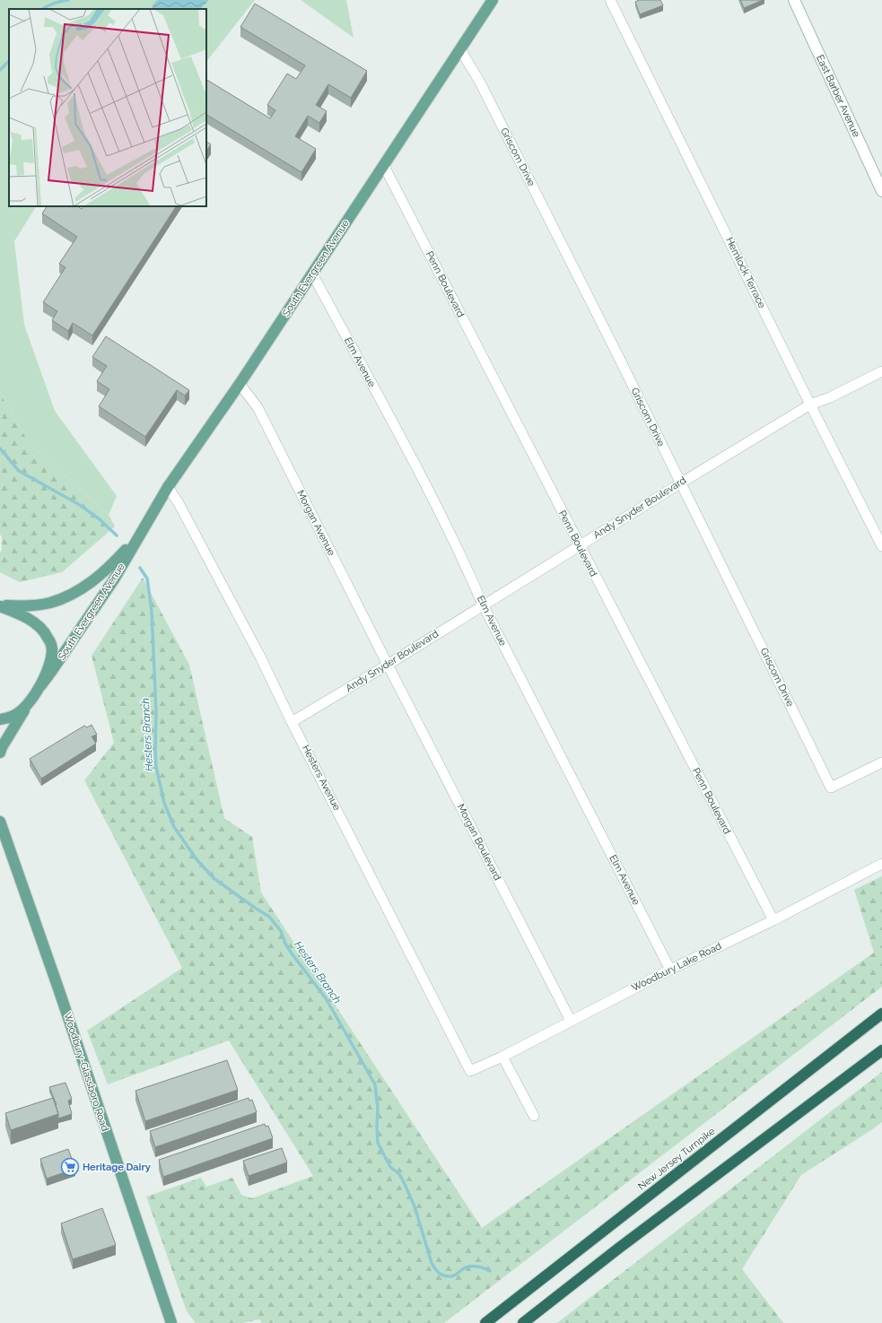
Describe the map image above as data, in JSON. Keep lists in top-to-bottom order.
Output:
{
  "streets": {
    "highway": ["New Jersey Turnpike"],
    "main road": ["South Evergreen Avenue", "Woodbury-Glassboro Road"],
    "street": [
      "East Barber Avenue",
      "Griscom Drive",
      "Hemlock Terrace",
      "Penn Boulevard",
      "Elm Avenue",
      "Andy Snyder Boulevard",
      "Morgan Avenue",
      "Hesters Avenue",
      "Morgan Boulevard",
      "Woodbury Lake Road"
    ]
  },
  "crossings": [
    ["Griscom Drive", "South Evergreen Avenue"],
    ["Griscom Drive", "Andy Snyder Boulevard"],
    ["South Evergreen Avenue", "Penn Boulevard"],
    ["South Evergreen Avenue", "Elm Avenue"],
    ["South Evergreen Avenue", "Morgan Avenue"],
    ["South Evergreen Avenue", "Hesters Avenue"],
    ["Hemlock Terrace", "Andy Snyder Boulevard"],
    ["Penn Boulevard", "Andy Snyder Boulevard"],
    ["Penn Boulevard", "Woodbury Lake Road"],
    ["Elm Avenue", "Andy Snyder Boulevard"],
    ["Elm Avenue", "Woodbury Lake Road"],
    ["Andy Snyder Boulevard", "Morgan Avenue"],
    ["Andy Snyder Boulevard", "Hesters Avenue"],
    ["Andy Snyder Boulevard", "Morgan Boulevard"],
    ["Morgan Avenue", "Morgan Boulevard"],
    ["Hesters Avenue", "Woodbury Lake Road"],
    ["Morgan Boulevard", "Woodbury Lake Road"]
  ],
  "water": ["Hesters Branch"],
  "places": {
    "supermarket": ["Heritage Dairy"]
  }
}
